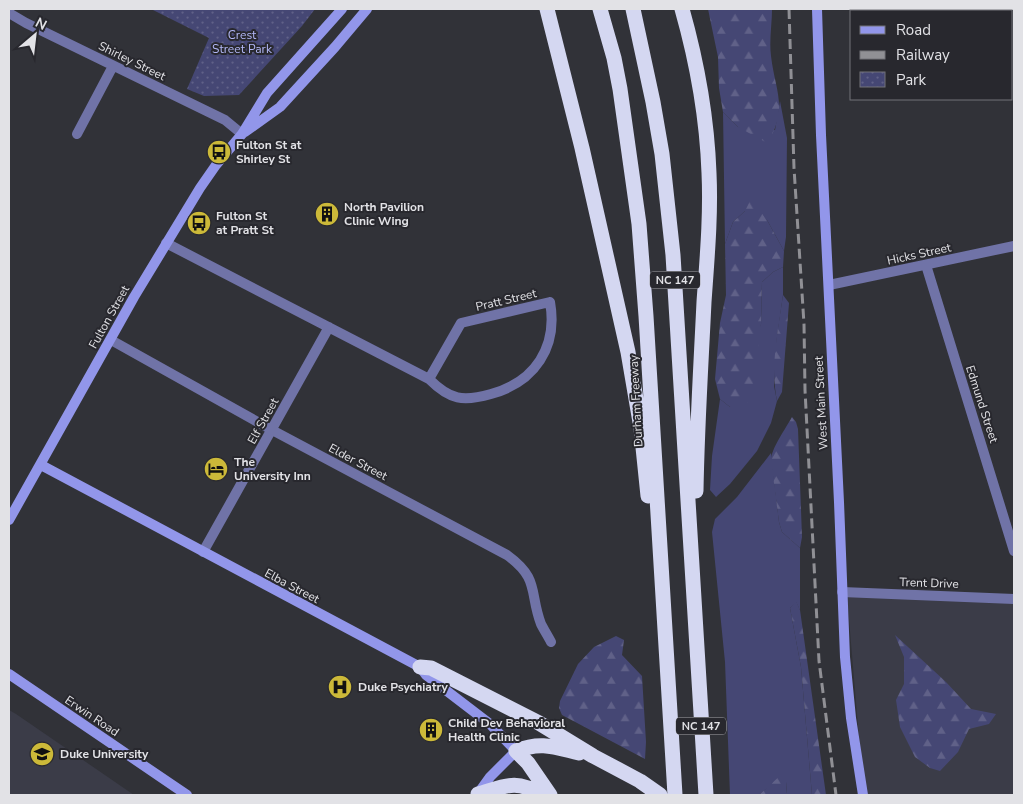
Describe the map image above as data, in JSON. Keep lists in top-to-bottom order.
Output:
{
  "streets": {
    "highway": ["NC 147", "Durham Freeway"],
    "main road": [
      "Fulton Street",
      "West Main Street",
      "Elba Street",
      "Erwin Road"
    ],
    "street": [
      "Shirley Street",
      "Hicks Street",
      "Pratt Street",
      "Edmund Street",
      "Elf Street",
      "Elder Street",
      "Trent Drive"
    ]
  },
  "crossings": [
    ["Shirley Street", "Fulton Street"],
    ["Hicks Street", "West Main Street"],
    ["Hicks Street", "Edmund Street"],
    ["Pratt Street", "Fulton Street"],
    ["Pratt Street", "Elf Street"],
    ["Fulton Street", "Elder Street"],
    ["Fulton Street", "Elba Street"],
    ["West Main Street", "Trent Drive"],
    ["Elf Street", "Elder Street"],
    ["Elf Street", "Elba Street"]
  ],
  "parks": ["Crest Street Park"],
  "places": {
    "bus stop": ["Fulton St at Shirley St", "Fulton St at Pratt St"],
    "building": ["North Pavilion Clinic Wing", "Child Dev Behavioral Health Clinic"],
    "hotel": ["The University Inn"],
    "hospital": ["Duke Psychiatry"],
    "school or university": ["Duke University"]
  },
  "legend": ["Road", "Railway", "Park"],
  "north": "top right"
}
